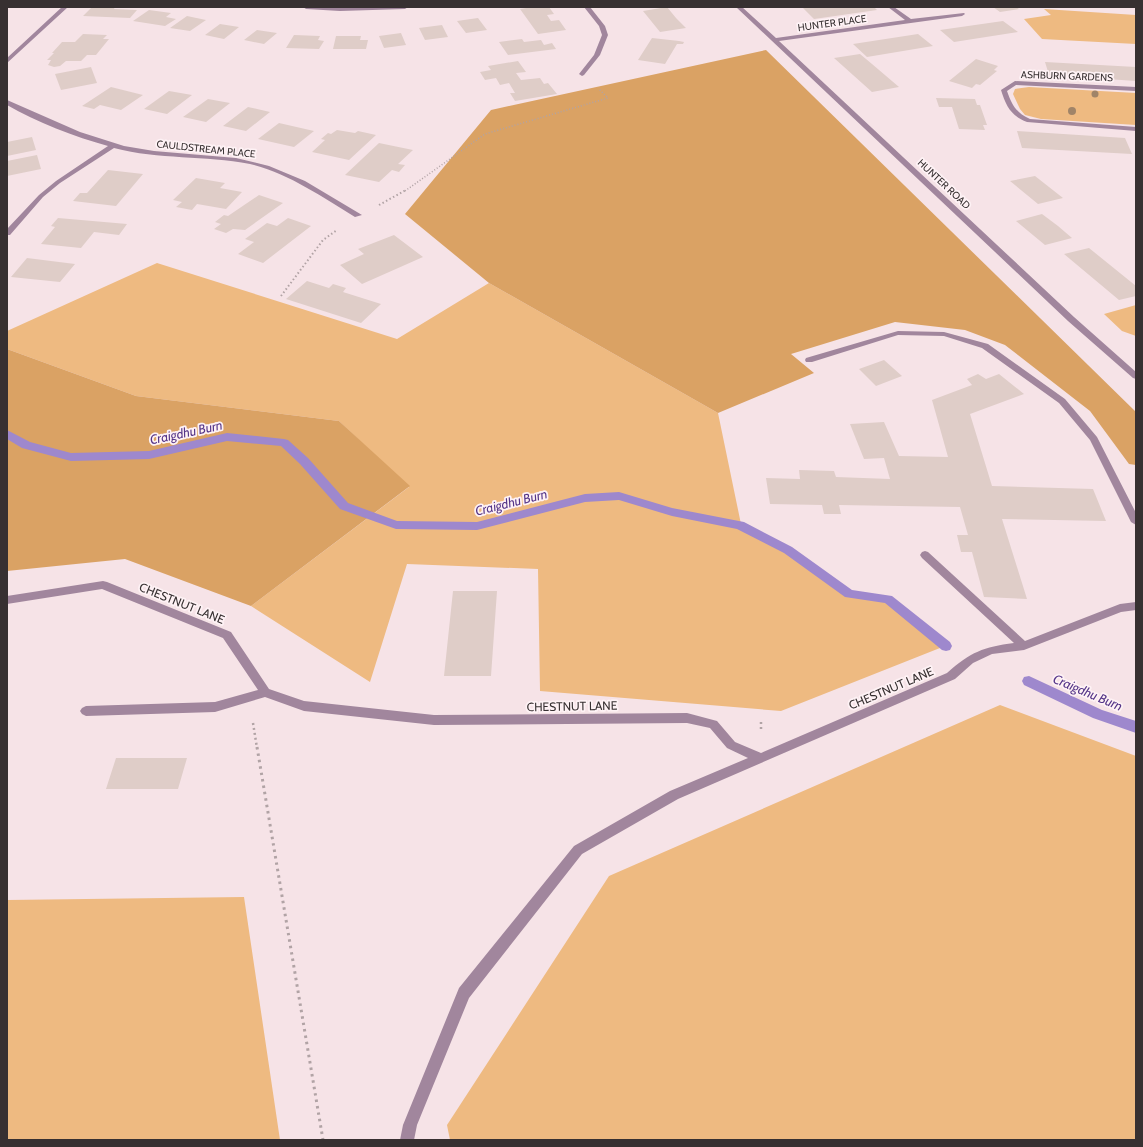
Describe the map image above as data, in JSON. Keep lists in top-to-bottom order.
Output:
{
  "streets": {
    "street": [
      "HUNTER PLACE",
      "ASHBURN GARDENS",
      "CAULDSTREAM PLACE",
      "HUNTER ROAD",
      "CHESTNUT LANE"
    ]
  },
  "crossings": [
    ["HUNTER PLACE", "HUNTER ROAD"]
  ],
  "water": ["Craigdhu Burn"]
}
